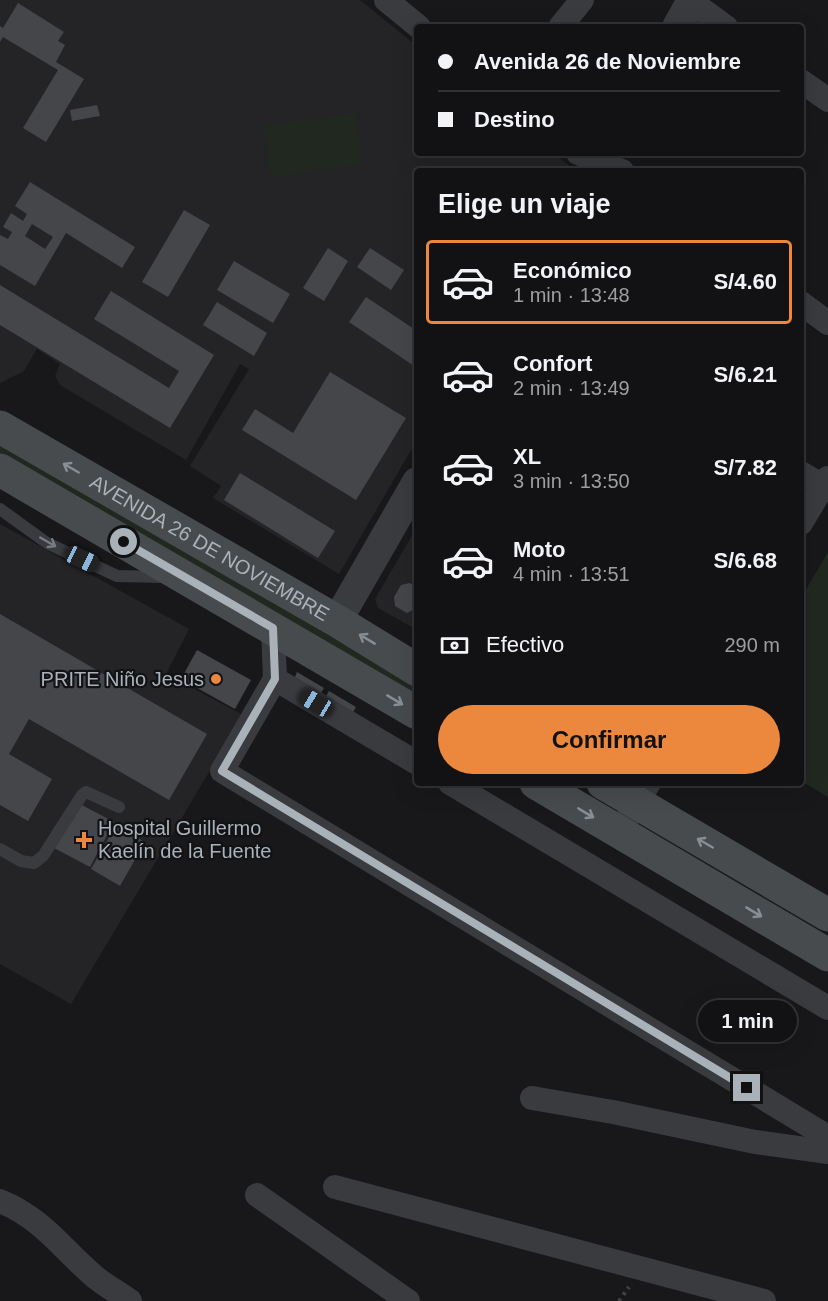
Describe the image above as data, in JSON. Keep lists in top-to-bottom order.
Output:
{
  "streets": {
    "main road": ["AVENIDA 26 DE NOVIEMBRE"]
  },
  "places": {
    "other": ["PRITE Niño Jesus"],
    "health": ["Hospital Guillermo Kaelín de la Fuente"]
  },
  "page": {
    "banner": ["Avenida 26 de Noviembre", "Destino"],
    "heading": "Elige un viaje",
    "list": [
      {
        "name": "Económico",
        "note": "1 min · 13:48",
        "value": "S/4.60"
      },
      {
        "name": "Confort",
        "note": "2 min · 13:49",
        "value": "S/6.21"
      },
      {
        "name": "XL",
        "note": "3 min · 13:50",
        "value": "S/7.82"
      },
      {
        "name": "Moto",
        "note": "4 min · 13:51",
        "value": "S/6.68"
      }
    ],
    "pay": ["Efectivo", "290 m"],
    "buttons": "Confirmar",
    "bubble": "1 min"
  }
}
